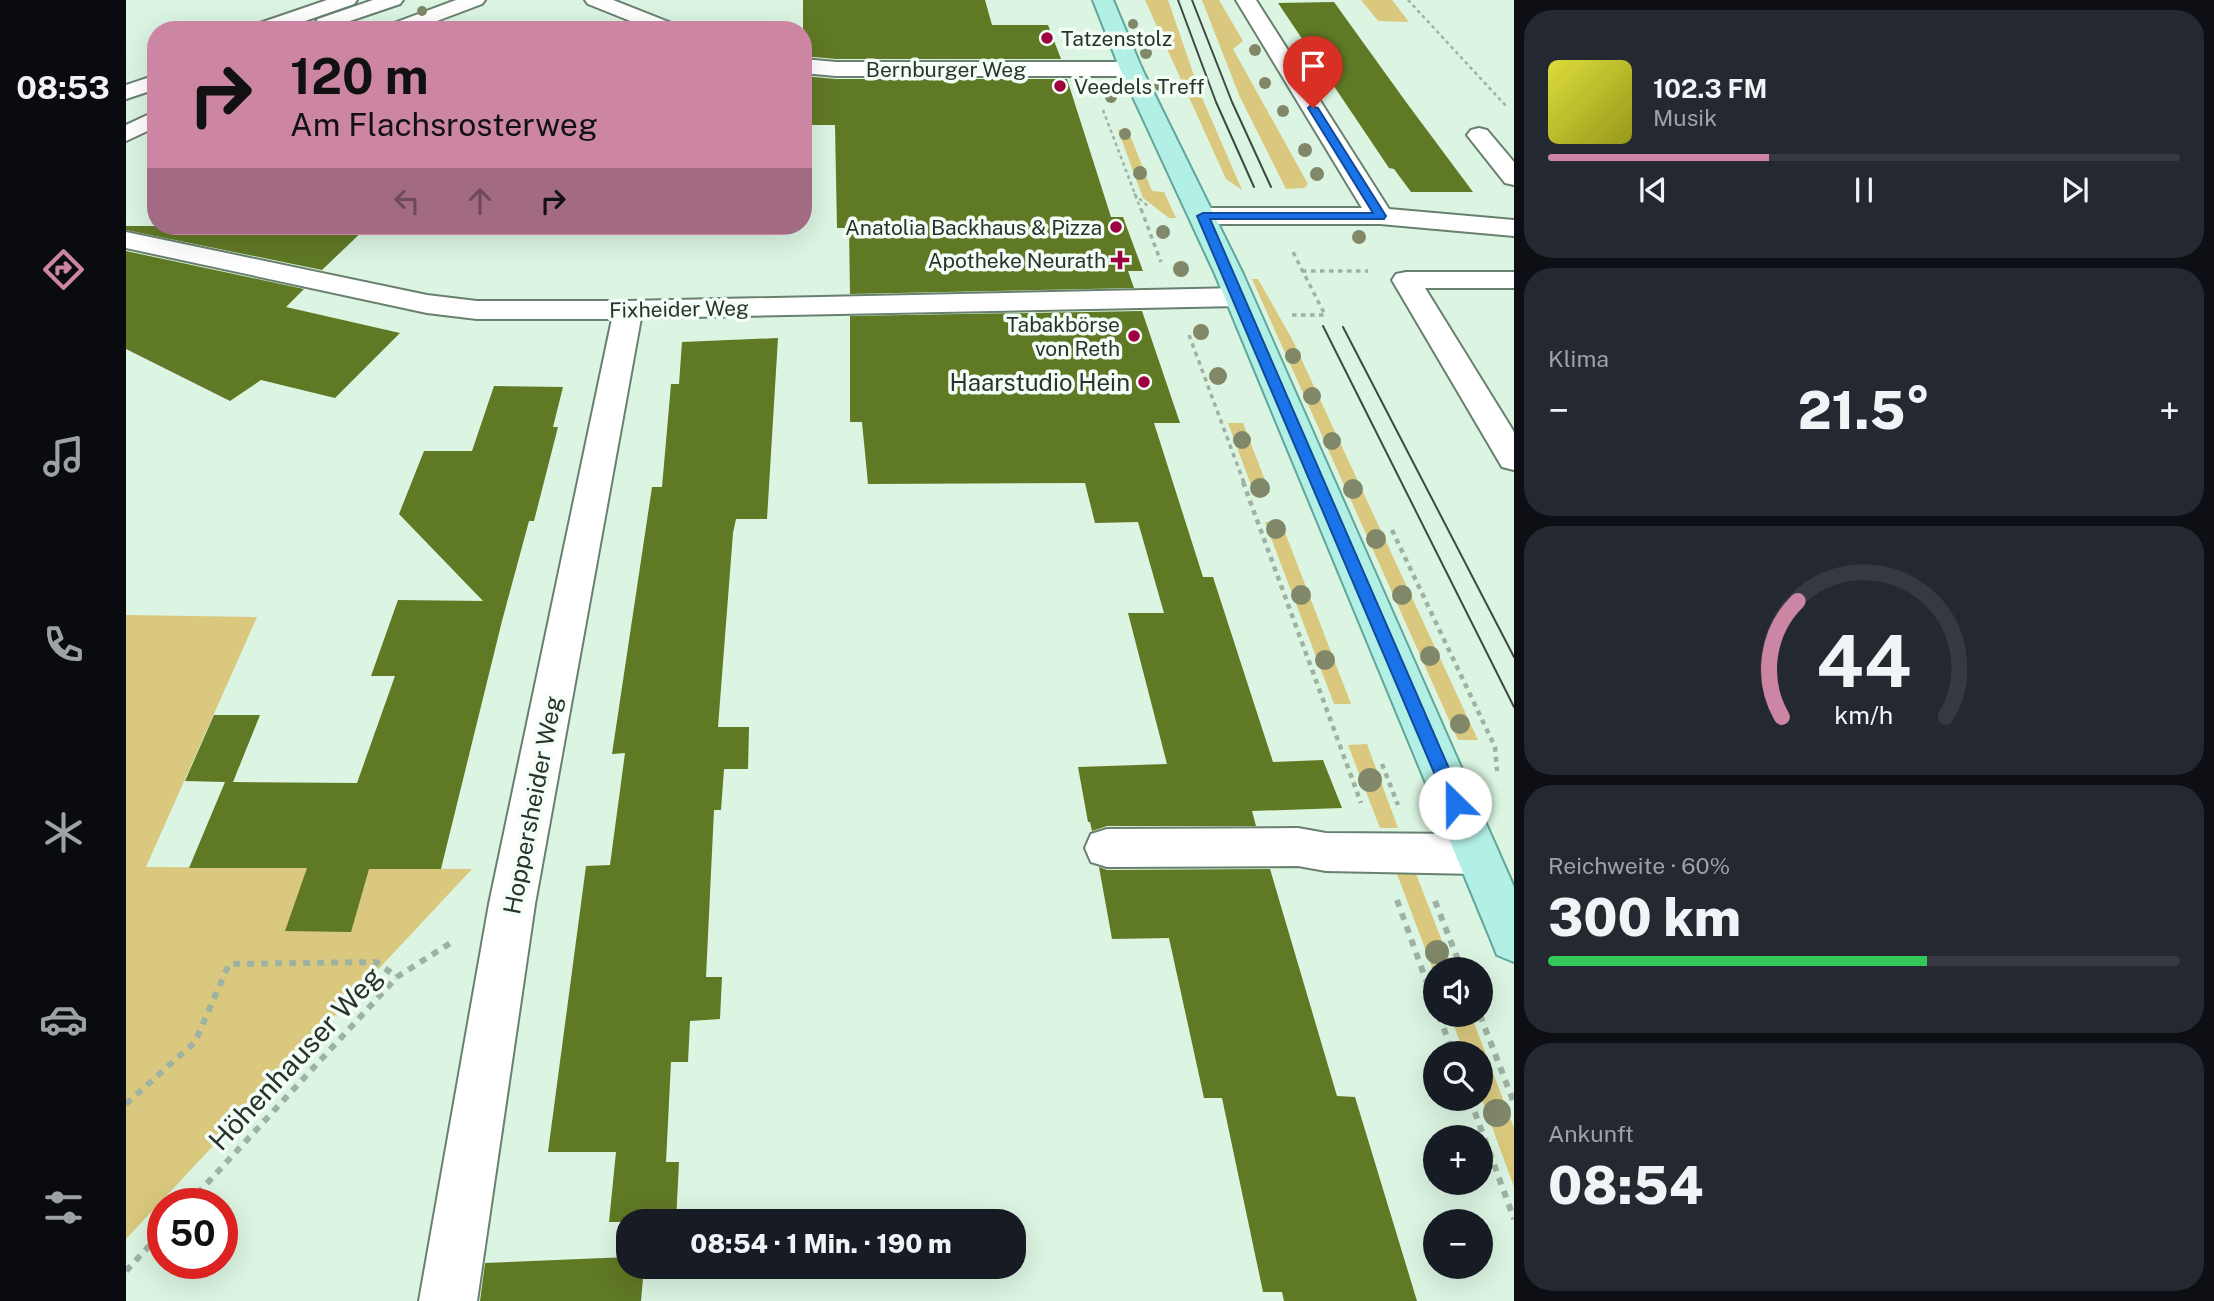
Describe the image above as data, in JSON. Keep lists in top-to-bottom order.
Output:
{
  "streets": {
    "street": ["Bernburger Weg", "Fixheider Weg", "Hoppersheider Weg"],
    "path": ["Höhenhauser Weg"]
  },
  "crossings": [
    ["Fixheider Weg", "Hoppersheider Weg"],
    ["Hoppersheider Weg", "Höhenhauser Weg"]
  ],
  "places": {
    "other": [
      "Tatzenstolz",
      "Veedels Treff",
      "Anatolia Backhaus & Pizza",
      "Tabakbörse von Reth",
      "Haarstudio Hein"
    ],
    "health": ["Apotheke Neurath"]
  },
  "page": {
    "tabs": "08:53",
    "turn": ["120 m", "Am Flachsrosterweg"],
    "song": ["102.3 FM", "Musik"],
    "tile": [
      "Klima",
      ["Reichweite · 60%", "300 km"],
      ["Ankunft", "08:54"]
    ],
    "heat": ["−", "21.5°", "+"],
    "map_buttons": ["+", "−"],
    "limit": "50",
    "trip": "08:54 · 1 Min. · 190 m",
    "gauge": ["44", "km/h"]
  }
}
